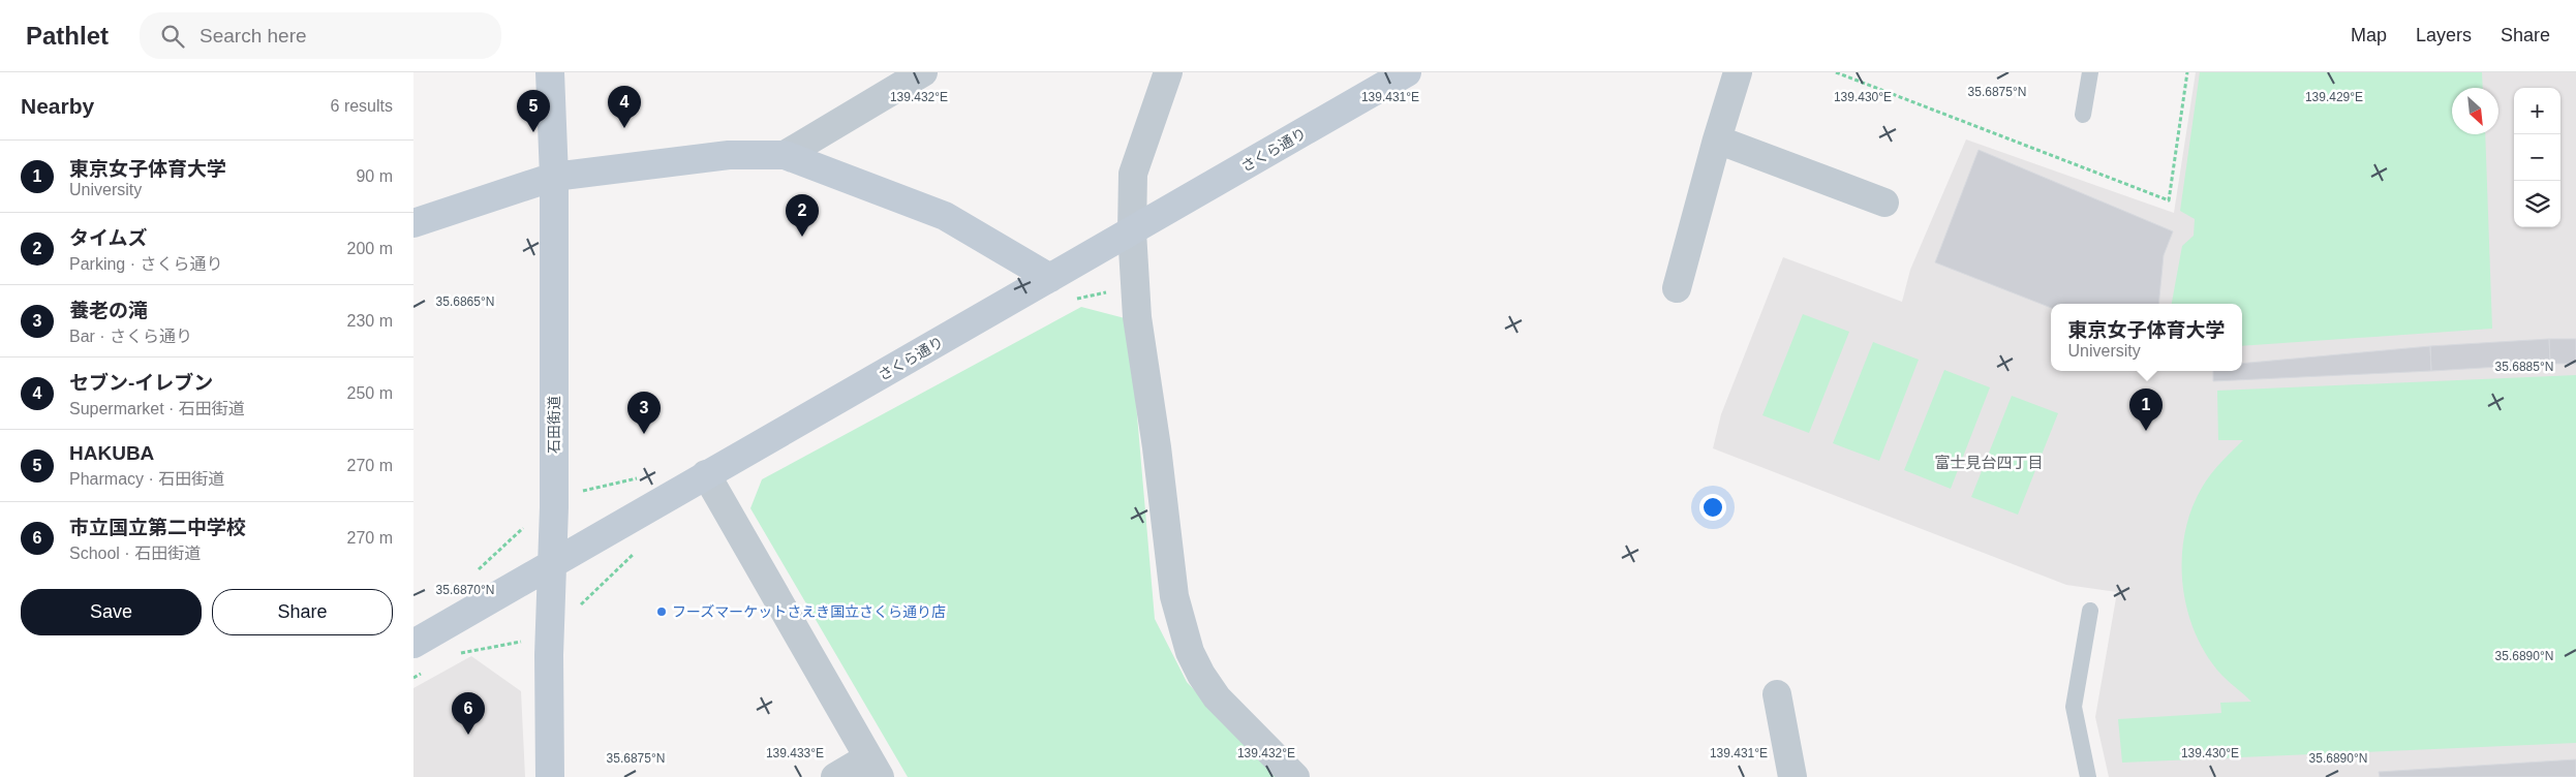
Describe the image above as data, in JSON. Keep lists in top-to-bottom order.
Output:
{
  "streets": {
    "street": ["さくら通り", "石田街道"]
  },
  "crossings": [
    ["さくら通り", "石田街道"]
  ],
  "districts": ["富士見台四丁目"],
  "places": ["フーズマーケットさえき国立さくら通り店"],
  "north": "bottom right",
  "page": {
    "header": "Pathlet",
    "search": "Search here",
    "nav": ["Map", "Layers", "Share"],
    "heading": ["Nearby", "6 results"],
    "pins": [
      "4",
      "5",
      "2",
      "1",
      "3",
      "6"
    ],
    "map_buttons": ["+", "−"],
    "list": [
      {
        "mark": "1",
        "name": "東京女子体育大学",
        "note": "University",
        "value": "90 m"
      },
      {
        "mark": "2",
        "name": "タイムズ",
        "note": "Parking · さくら通り",
        "value": "200 m"
      },
      {
        "mark": "3",
        "name": "養老の滝",
        "note": "Bar · さくら通り",
        "value": "230 m"
      },
      {
        "mark": "4",
        "name": "セブン-イレブン",
        "note": "Supermarket · 石田街道",
        "value": "250 m"
      },
      {
        "mark": "5",
        "name": "HAKUBA",
        "note": "Pharmacy · 石田街道",
        "value": "270 m"
      },
      {
        "mark": "6",
        "name": "市立国立第二中学校",
        "note": "School · 石田街道",
        "value": "270 m"
      }
    ],
    "popup": ["東京女子体育大学", "University"],
    "buttons": ["Save", "Share"]
  },
  "coordinates": [
    "35.6875°N",
    "139.432°E",
    "139.431°E",
    "139.430°E",
    "139.429°E",
    "35.6865°N",
    "35.6885°N",
    "35.6870°N",
    "35.6890°N",
    "139.433°E"
  ]
}
